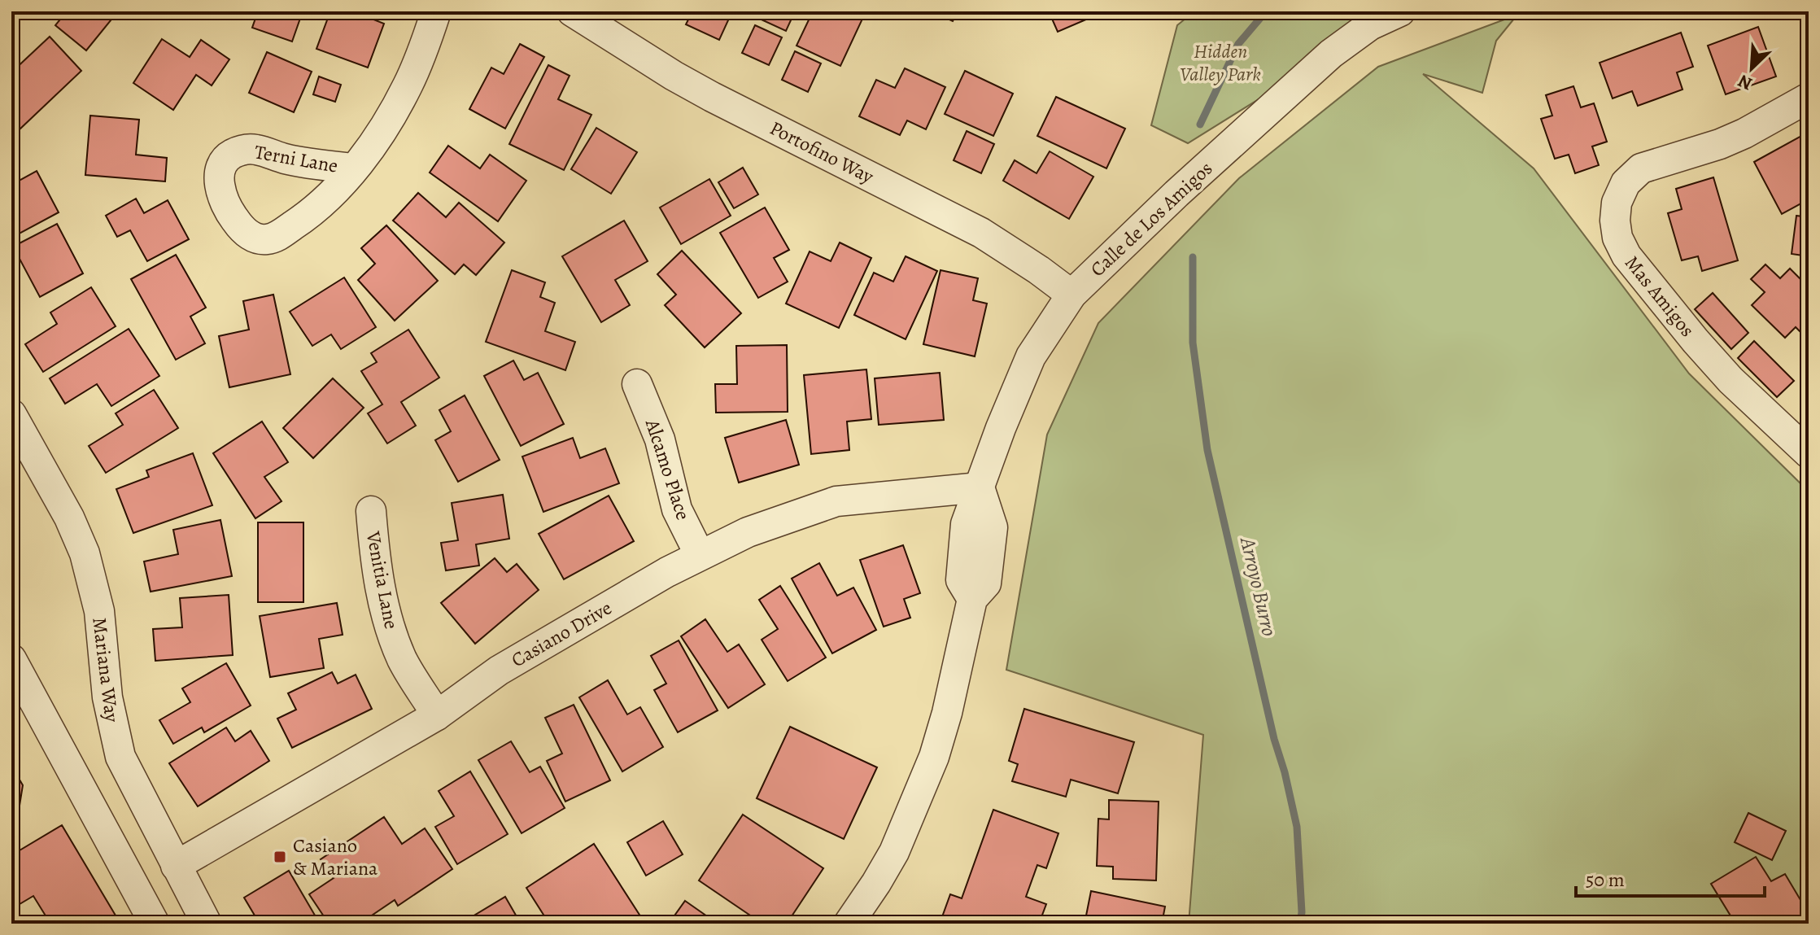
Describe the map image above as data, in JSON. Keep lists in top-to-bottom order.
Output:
{
  "streets": {
    "street": [
      "Portofino Way",
      "Terni Lane",
      "Calle de Los Amigos",
      "Mas Amigos",
      "Alcamo Place",
      "Venitia Lane",
      "Casiano Drive",
      "Mariana Way"
    ]
  },
  "crossings": [
    ["Portofino Way", "Calle de Los Amigos"],
    ["Calle de Los Amigos", "Casiano Drive"],
    ["Alcamo Place", "Casiano Drive"],
    ["Venitia Lane", "Casiano Drive"],
    ["Casiano Drive", "Mariana Way"]
  ],
  "water": ["Arroyo Burro"],
  "parks": ["Hidden Valley Park"],
  "places": {
    "transit": ["Casiano & Mariana"]
  },
  "scale_bar": "50 m",
  "north": "bottom left"
}
